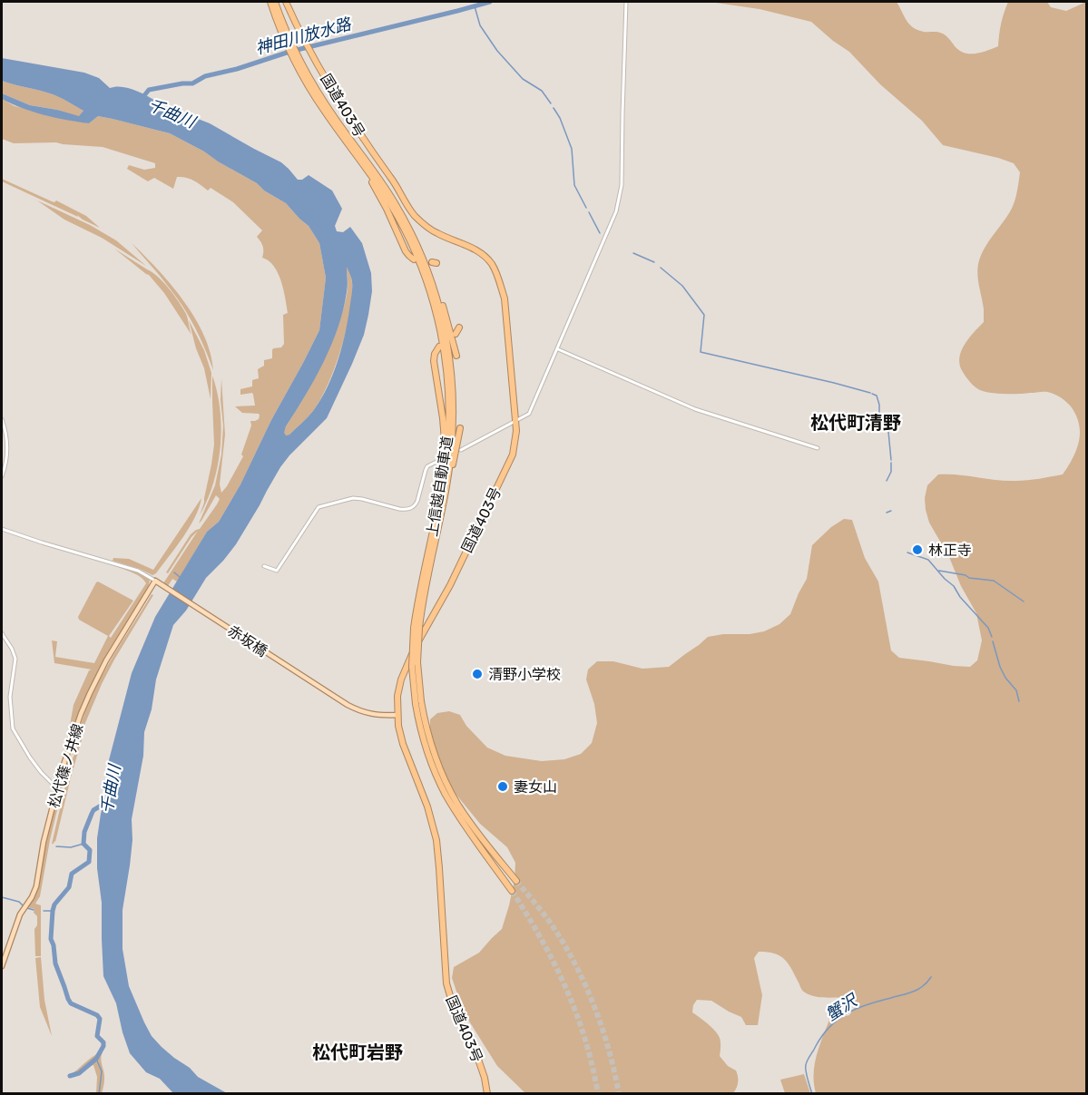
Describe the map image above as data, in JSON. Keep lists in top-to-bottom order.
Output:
{
  "streets": {
    "highway": ["国道403号", "上信越自動車道"],
    "main road": ["赤坂橋", "松代篠ノ井線"]
  },
  "crossings": [
    ["国道403号", "赤坂橋"],
    ["赤坂橋", "松代篠ノ井線"]
  ],
  "districts": ["松代町清野", "松代町岩野"],
  "water": ["神田川放水路", "千曲川", "蟹沢"],
  "places": ["林正寺", "清野小学校", "妻女山"]
}
